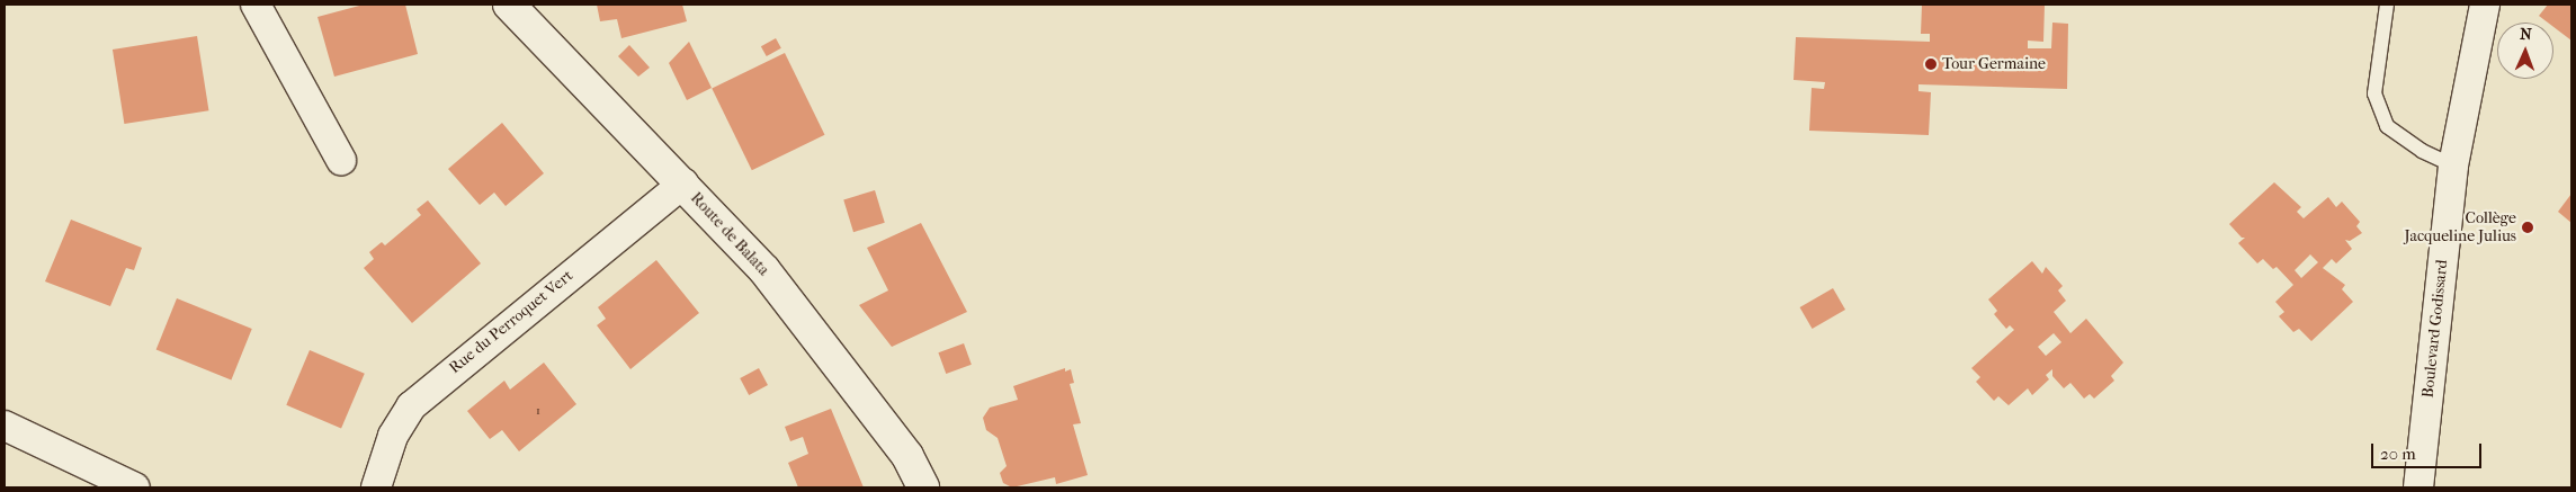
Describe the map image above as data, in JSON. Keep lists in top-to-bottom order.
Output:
{
  "streets": {
    "main road": ["Route de Balata"],
    "street": ["Rue du Perroquet Vert", "Boulevard Godissard"]
  },
  "crossings": [
    ["Route de Balata", "Rue du Perroquet Vert"]
  ],
  "places": ["Tour Germaine", "Collège Jacqueline Julius"],
  "house_numbers": ["1"],
  "scale_bar": "20 m",
  "north": "top"
}
